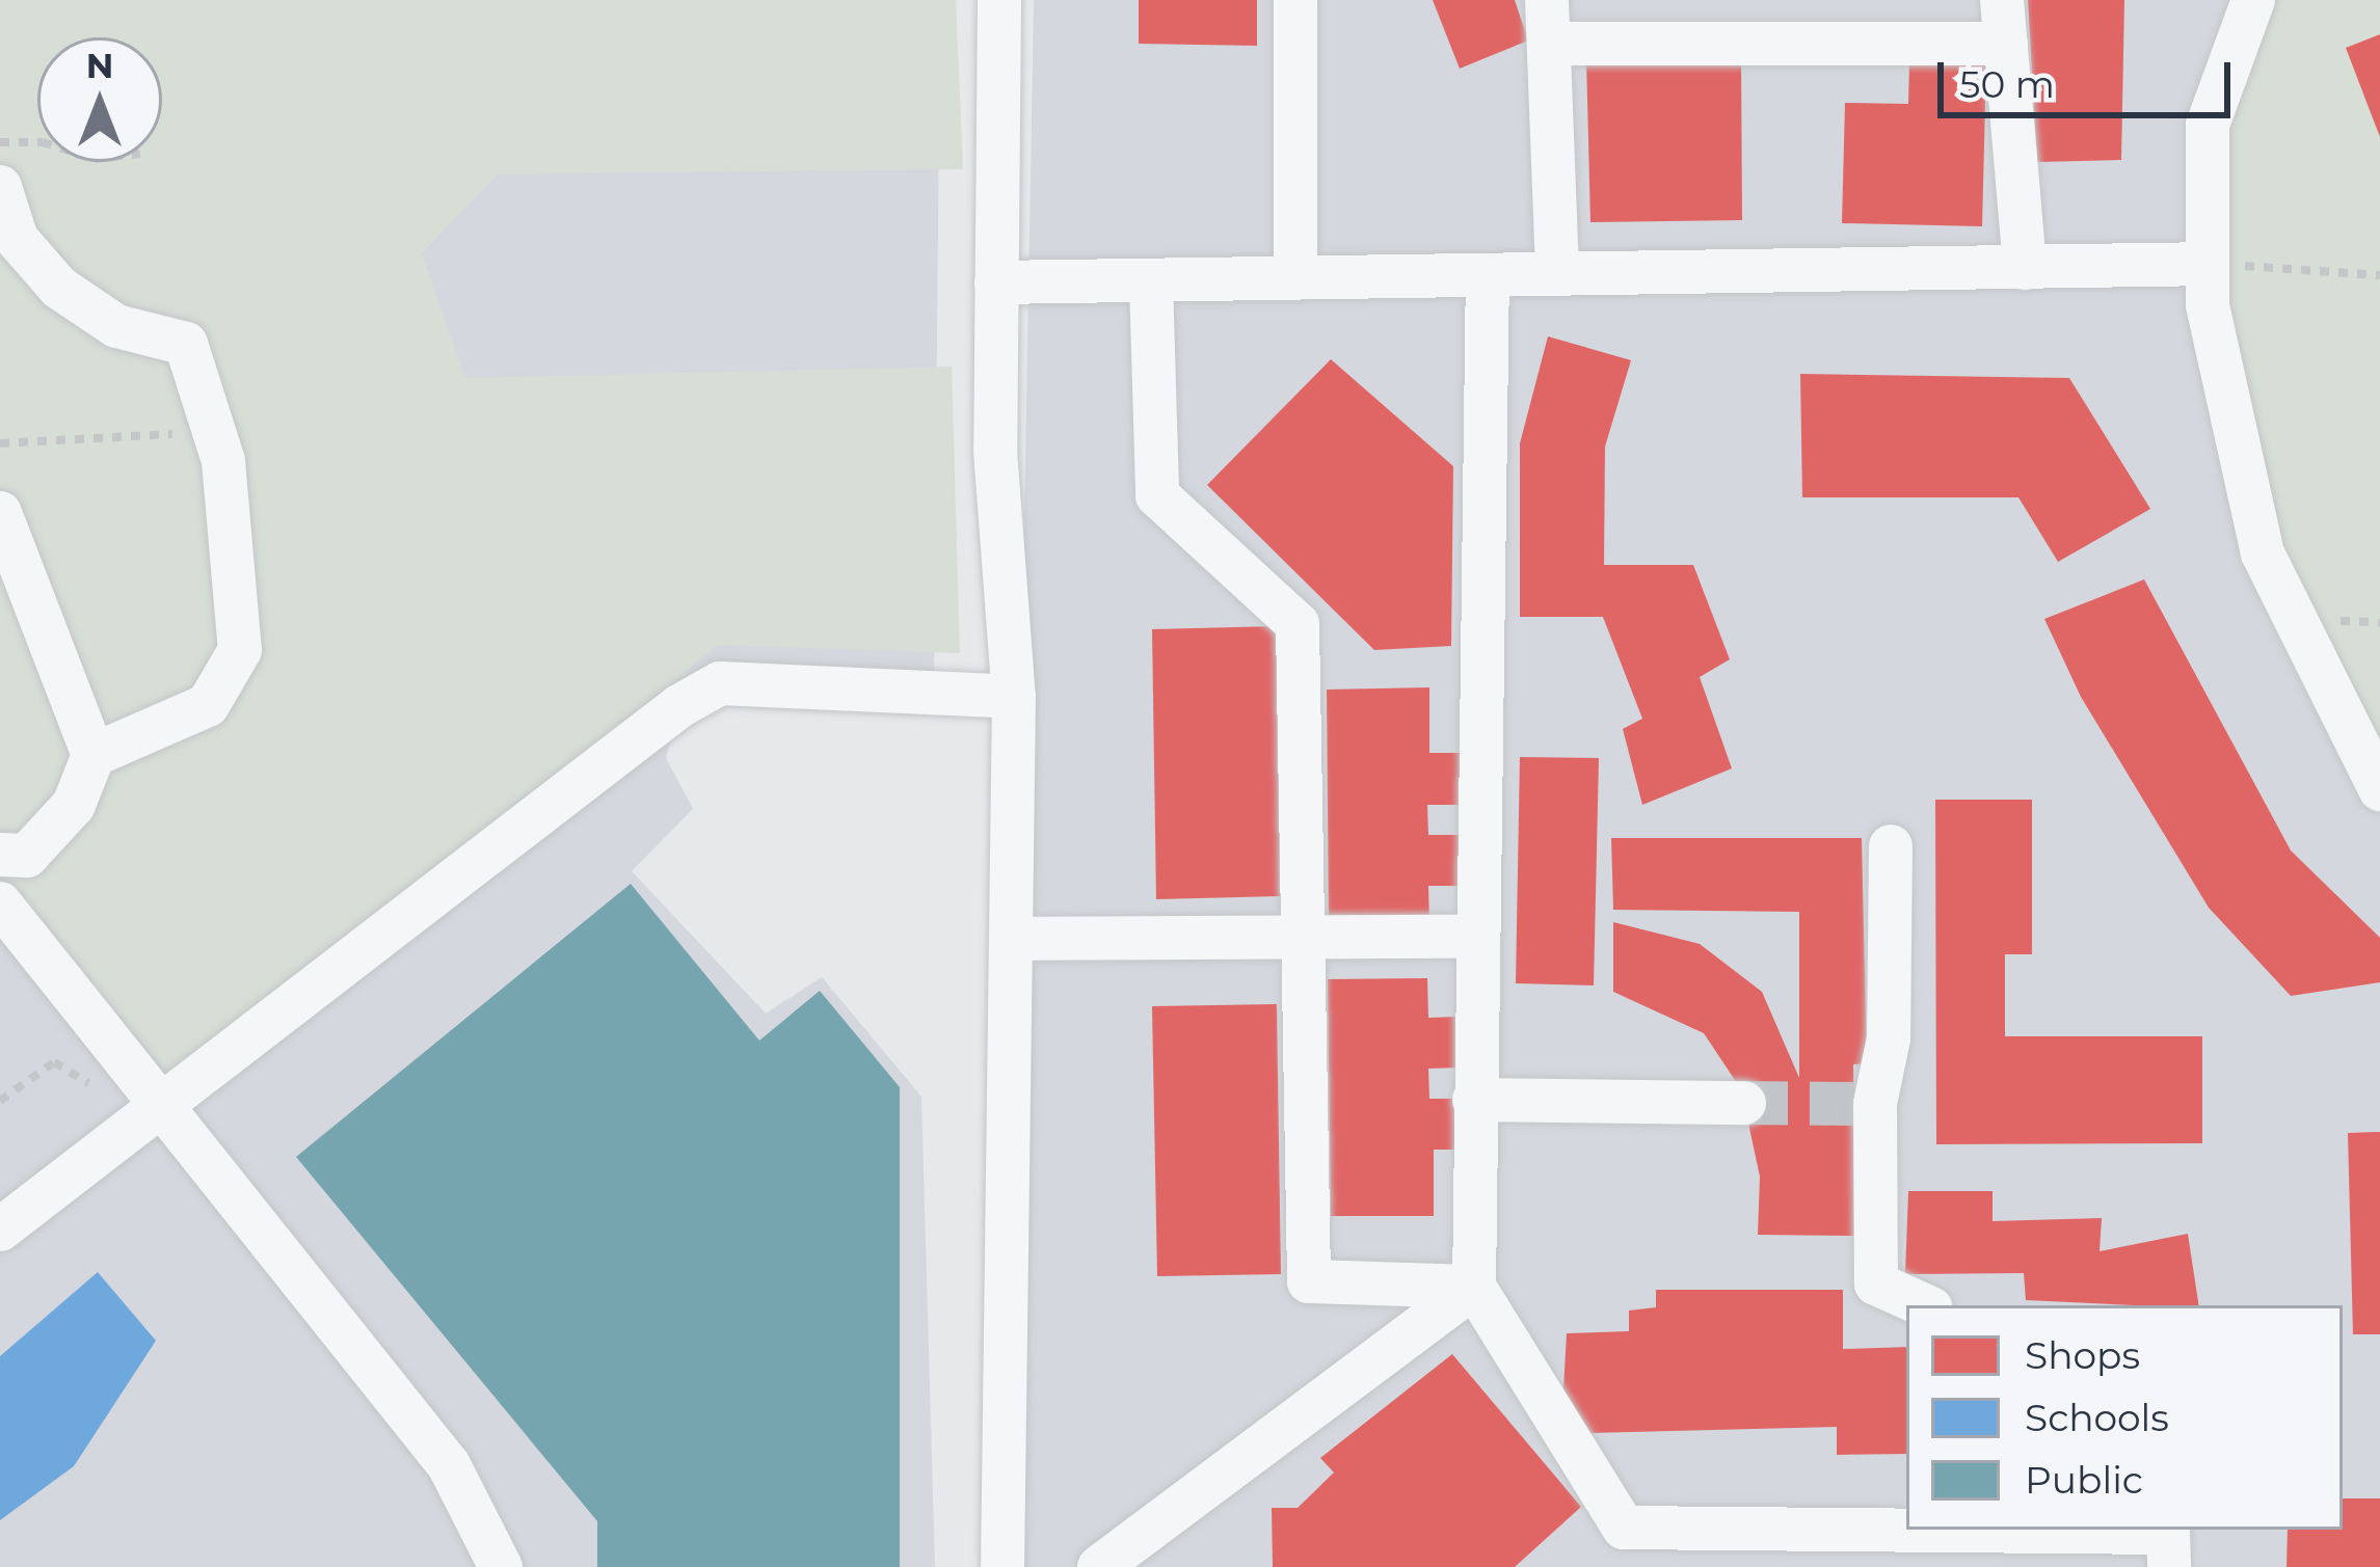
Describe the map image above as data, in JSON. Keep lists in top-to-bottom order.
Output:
{
  "legend": ["Shops", "Schools", "Public"],
  "scale_bar": "50 m",
  "north": "top"
}
